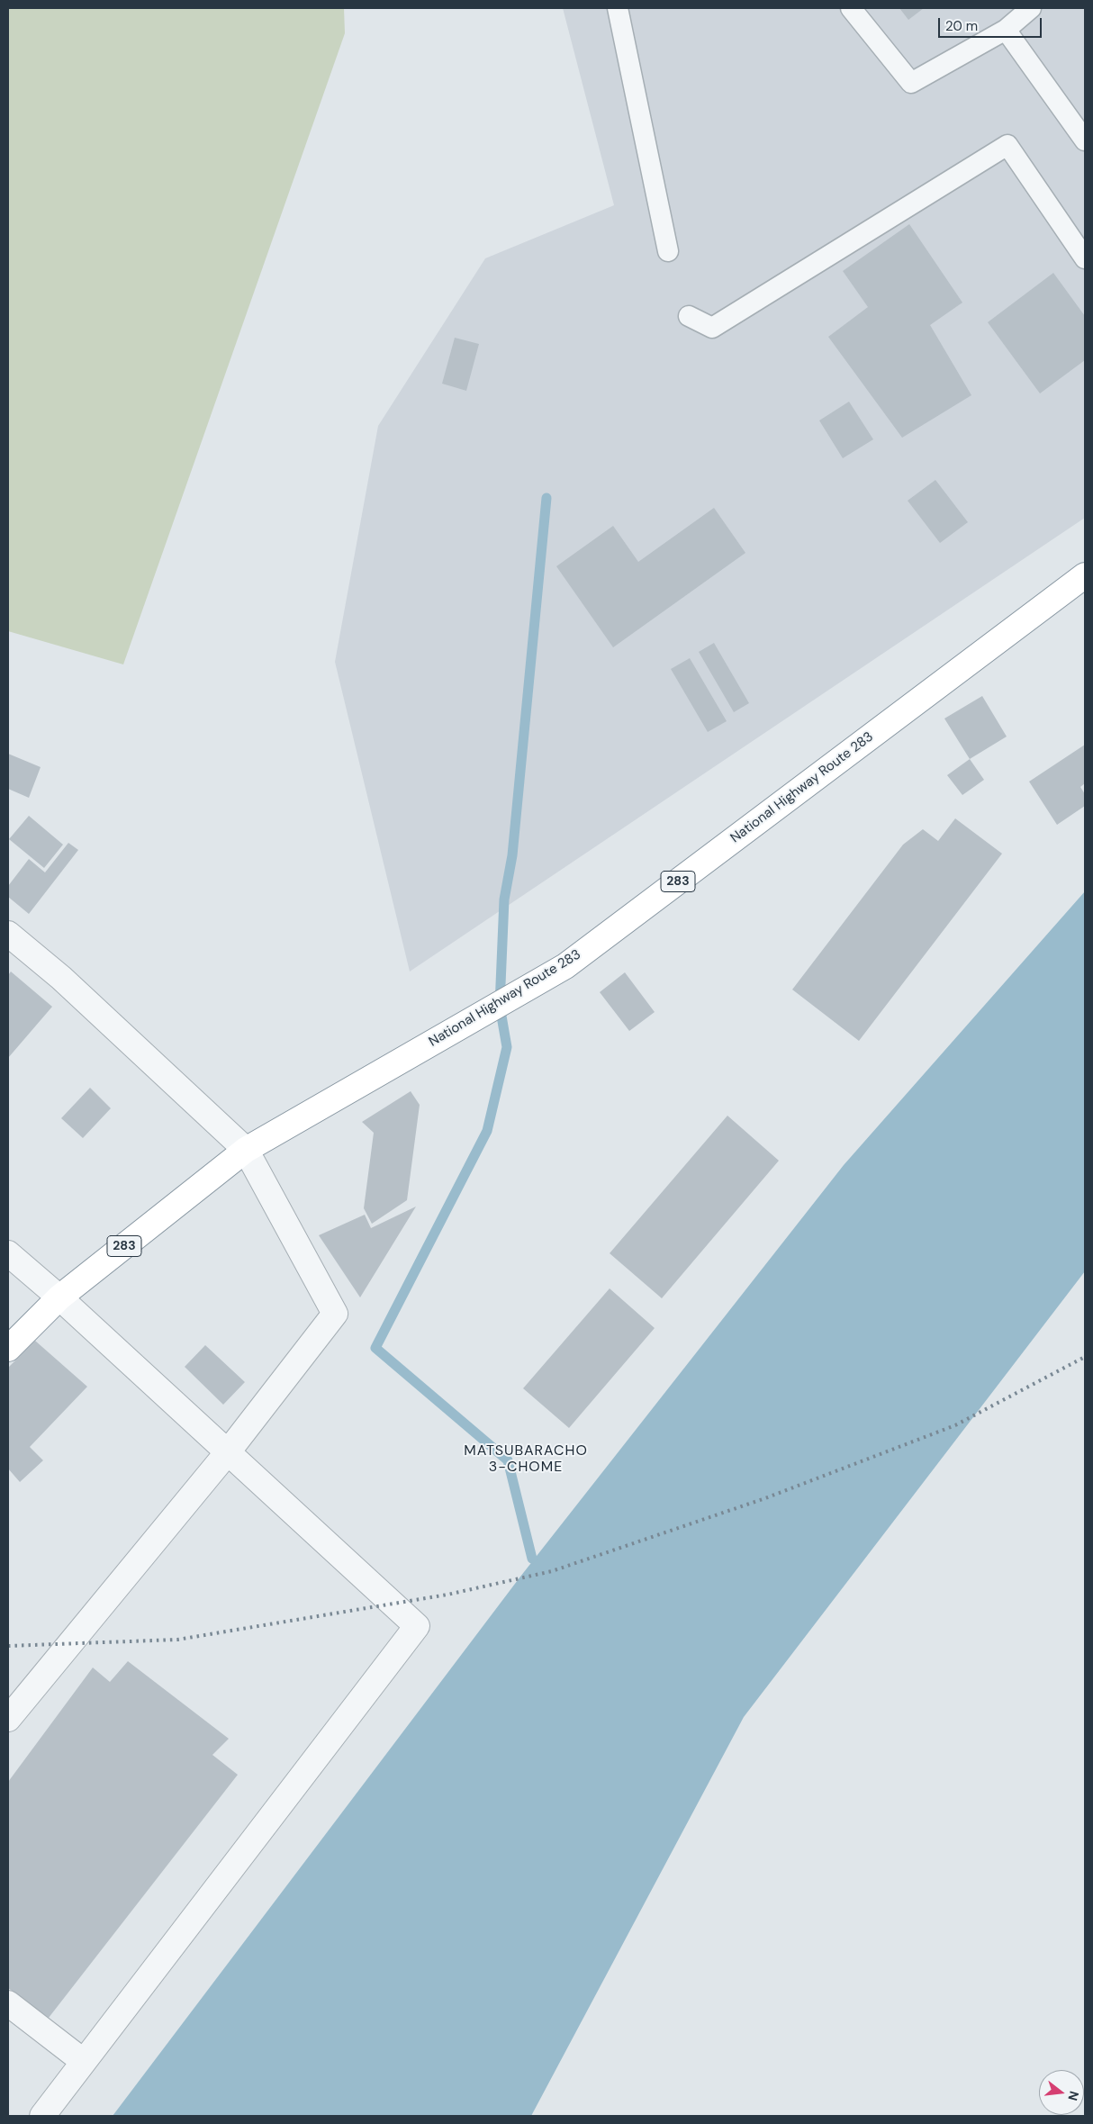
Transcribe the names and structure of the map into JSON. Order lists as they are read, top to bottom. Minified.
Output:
{"streets":{"highway":["National Highway Route 283","283"]},"districts":["MATSUBARACHO 3-CHOME"],"scale_bar":"20 m","north":"right"}
